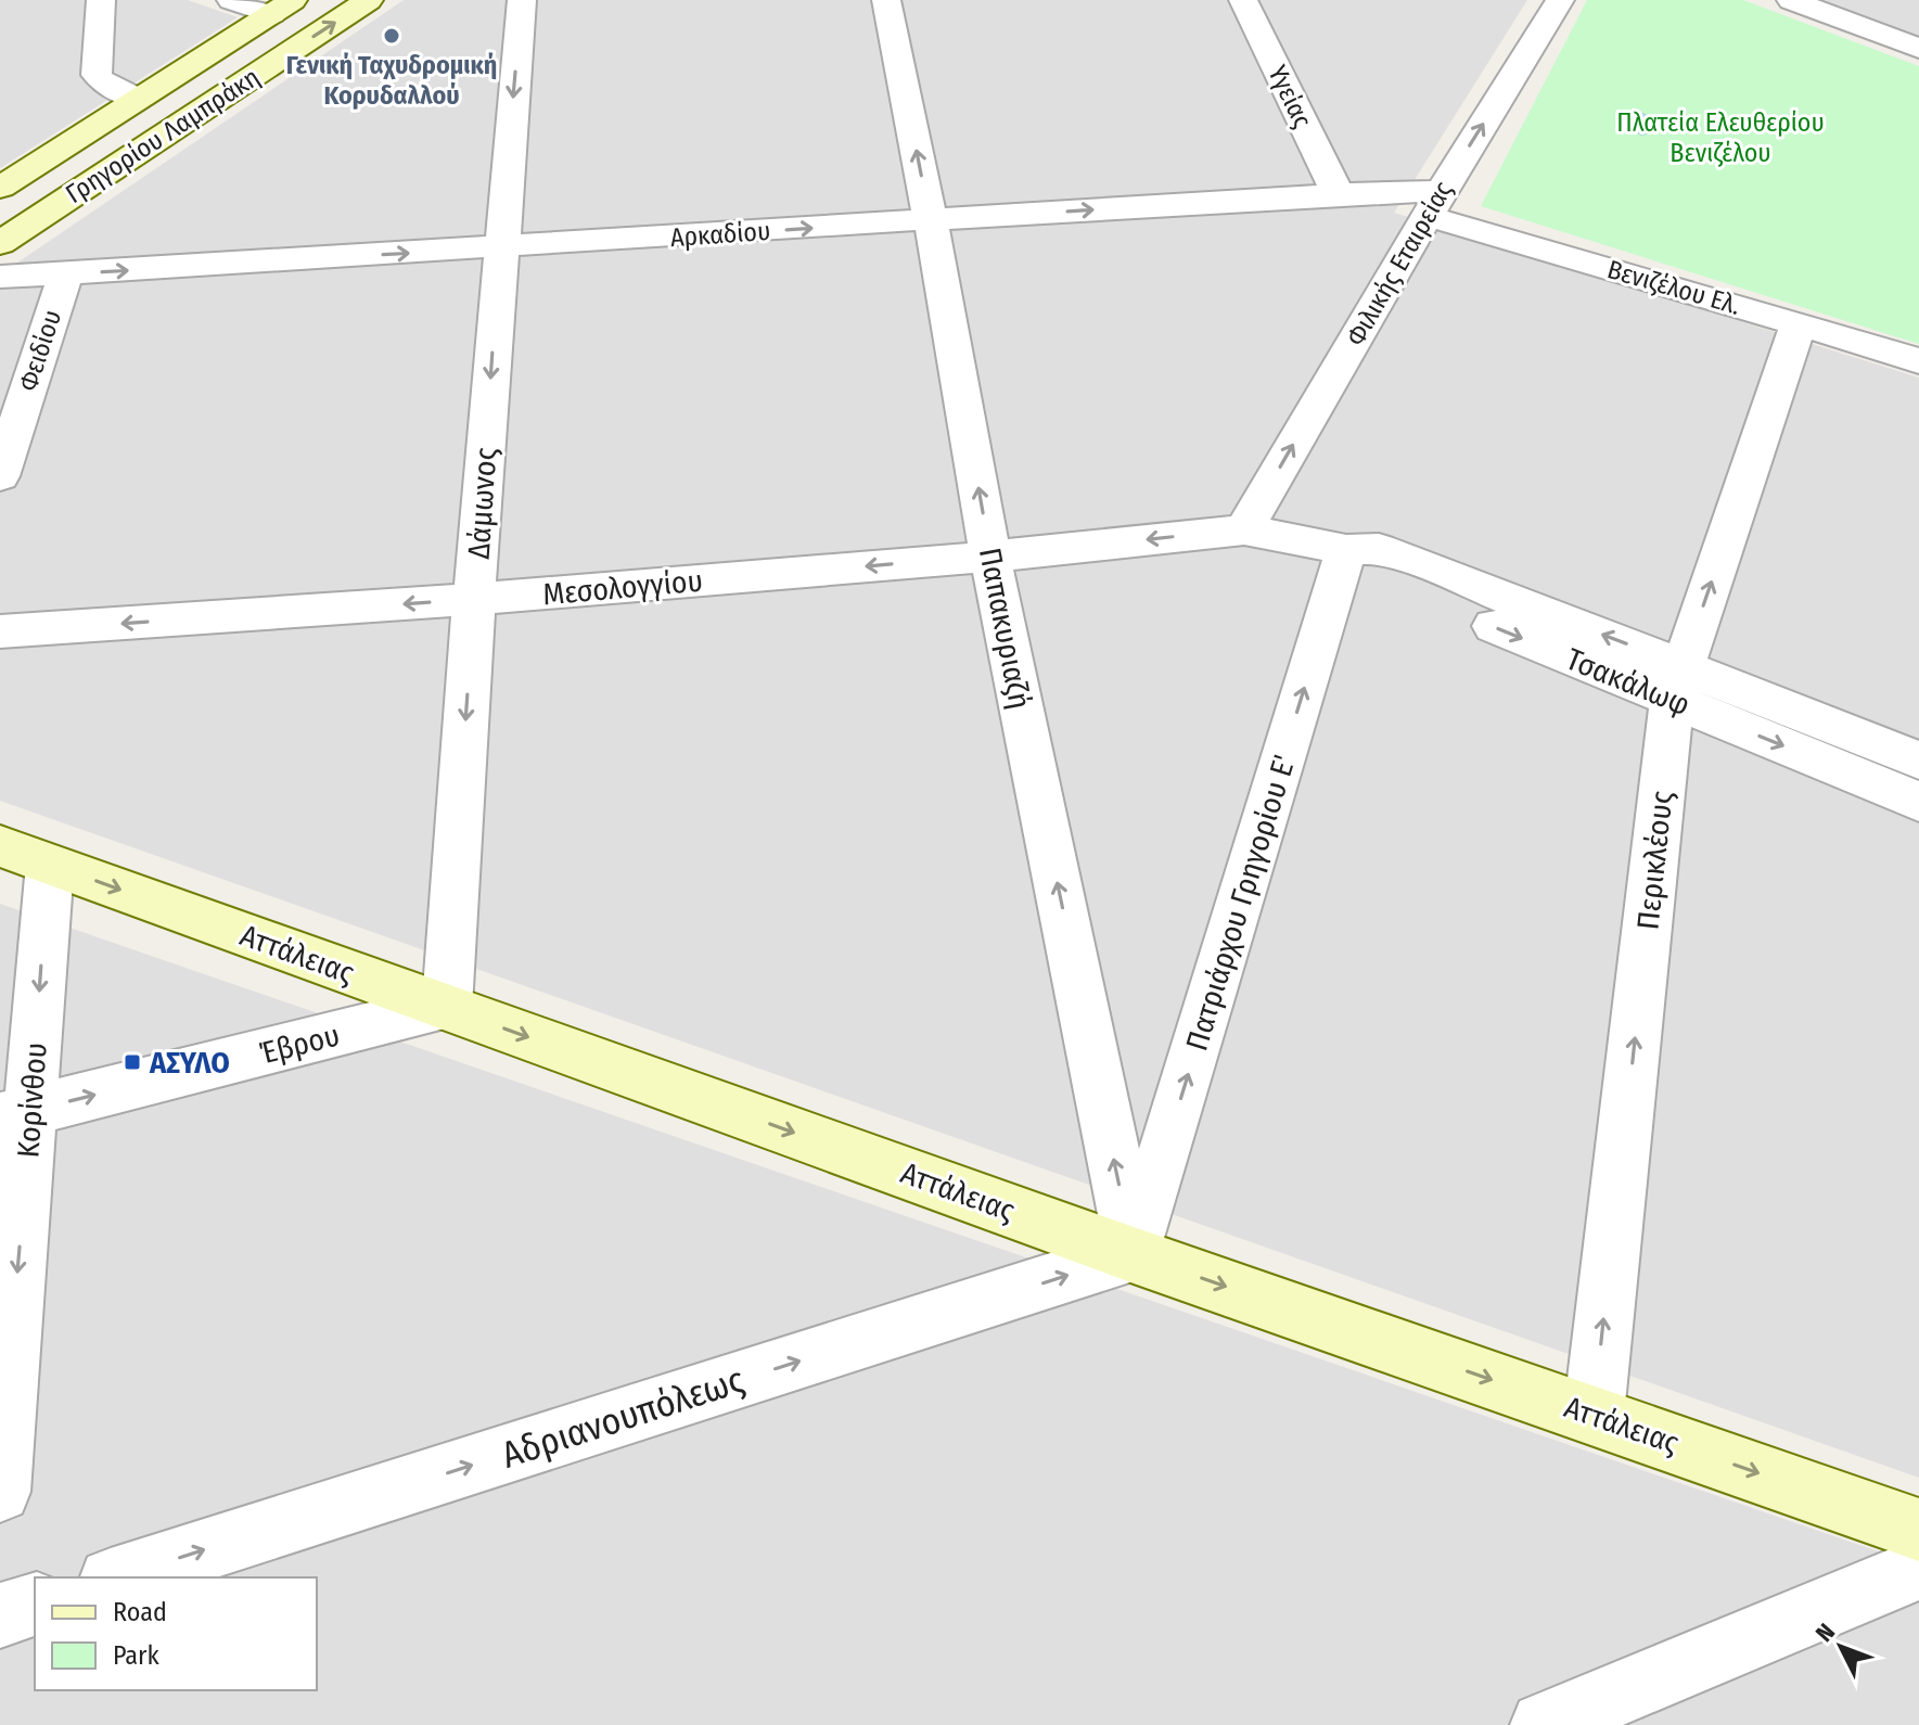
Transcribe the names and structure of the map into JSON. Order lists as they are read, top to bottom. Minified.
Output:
{"streets":{"street":["Υγείας","Γρηγορίου Λαμπράκη","Αρκαδίου","Φιλικής Εταιρείας","Βενιζέλου Ελ.","Φειδίου","Δάμωνος","Μεσολογγίου","Παπακυριαζή","Τσακάλωφ","Περικλέους","Πατριάρχου Γρηγορίου Ε'","Αττάλειας","Έβρου","Κορίνθου","Αδριανουπόλεως"]},"crossings":[["Υγείας","Αρκαδίου"],["Αρκαδίου","Φιλικής Εταιρείας"],["Αρκαδίου","Βενιζέλου Ελ."],["Αρκαδίου","Φειδίου"],["Αρκαδίου","Δάμωνος"],["Αρκαδίου","Παπακυριαζή"],["Φιλικής Εταιρείας","Βενιζέλου Ελ."],["Φιλικής Εταιρείας","Μεσολογγίου"],["Φιλικής Εταιρείας","Τσακάλωφ"],["Βενιζέλου Ελ.","Περικλέους"],["Δάμωνος","Μεσολογγίου"],["Δάμωνος","Αττάλειας"],["Δάμωνος","Έβρου"],["Μεσολογγίου","Παπακυριαζή"],["Μεσολογγίου","Τσακάλωφ"],["Παπακυριαζή","Πατριάρχου Γρηγορίου Ε'"],["Παπακυριαζή","Αττάλειας"],["Παπακυριαζή","Αδριανουπόλεως"],["Τσακάλωφ","Περικλέους"],["Τσακάλωφ","Πατριάρχου Γρηγορίου Ε'"],["Περικλέους","Αττάλειας"],["Πατριάρχου Γρηγορίου Ε'","Αττάλειας"],["Πατριάρχου Γρηγορίου Ε'","Αδριανουπόλεως"],["Αττάλειας","Έβρου"],["Αττάλειας","Κορίνθου"],["Αττάλειας","Αδριανουπόλεως"],["Έβρου","Κορίνθου"]],"one_way":["Αρκαδίου","Φιλικής Εταιρείας","Δάμωνος","Μεσολογγίου","Παπακυριαζή","Περικλέους","Πατριάρχου Γρηγορίου Ε'","Αττάλειας","Έβρου","Κορίνθου","Αδριανουπόλεως"],"parks":["Πλατεία Ελευθερίου Βενιζέλου"],"places":{"other":["Γενική Ταχυδρομική Κορυδαλλού"],"transit":["ΑΣΥΛΟ"]},"legend":["Road","Park"],"north":"top left"}
